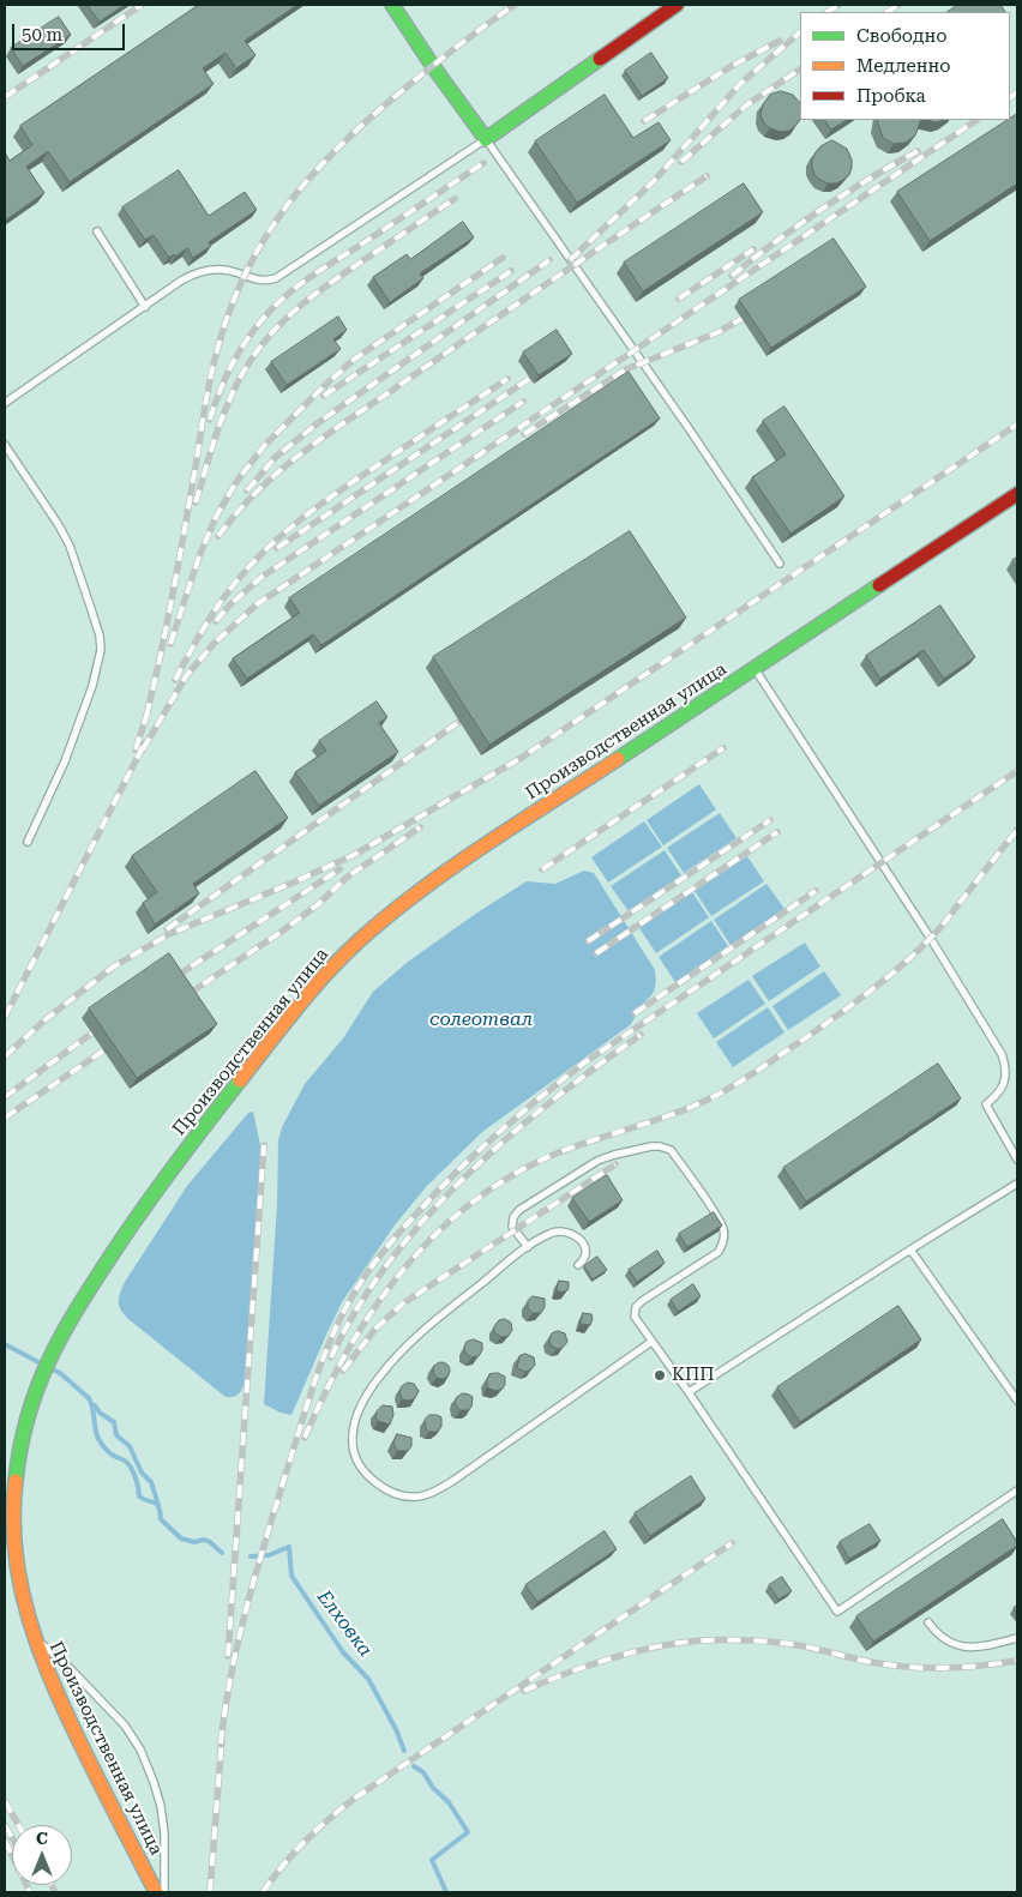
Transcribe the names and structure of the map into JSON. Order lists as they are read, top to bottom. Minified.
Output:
{"streets":{"main road":["Производственная улица"]},"water":["солеотвал","Елховка"],"places":["КПП"],"legend":["Свободно","Медленно","Пробка"],"scale_bar":"50 m","north":"top"}
